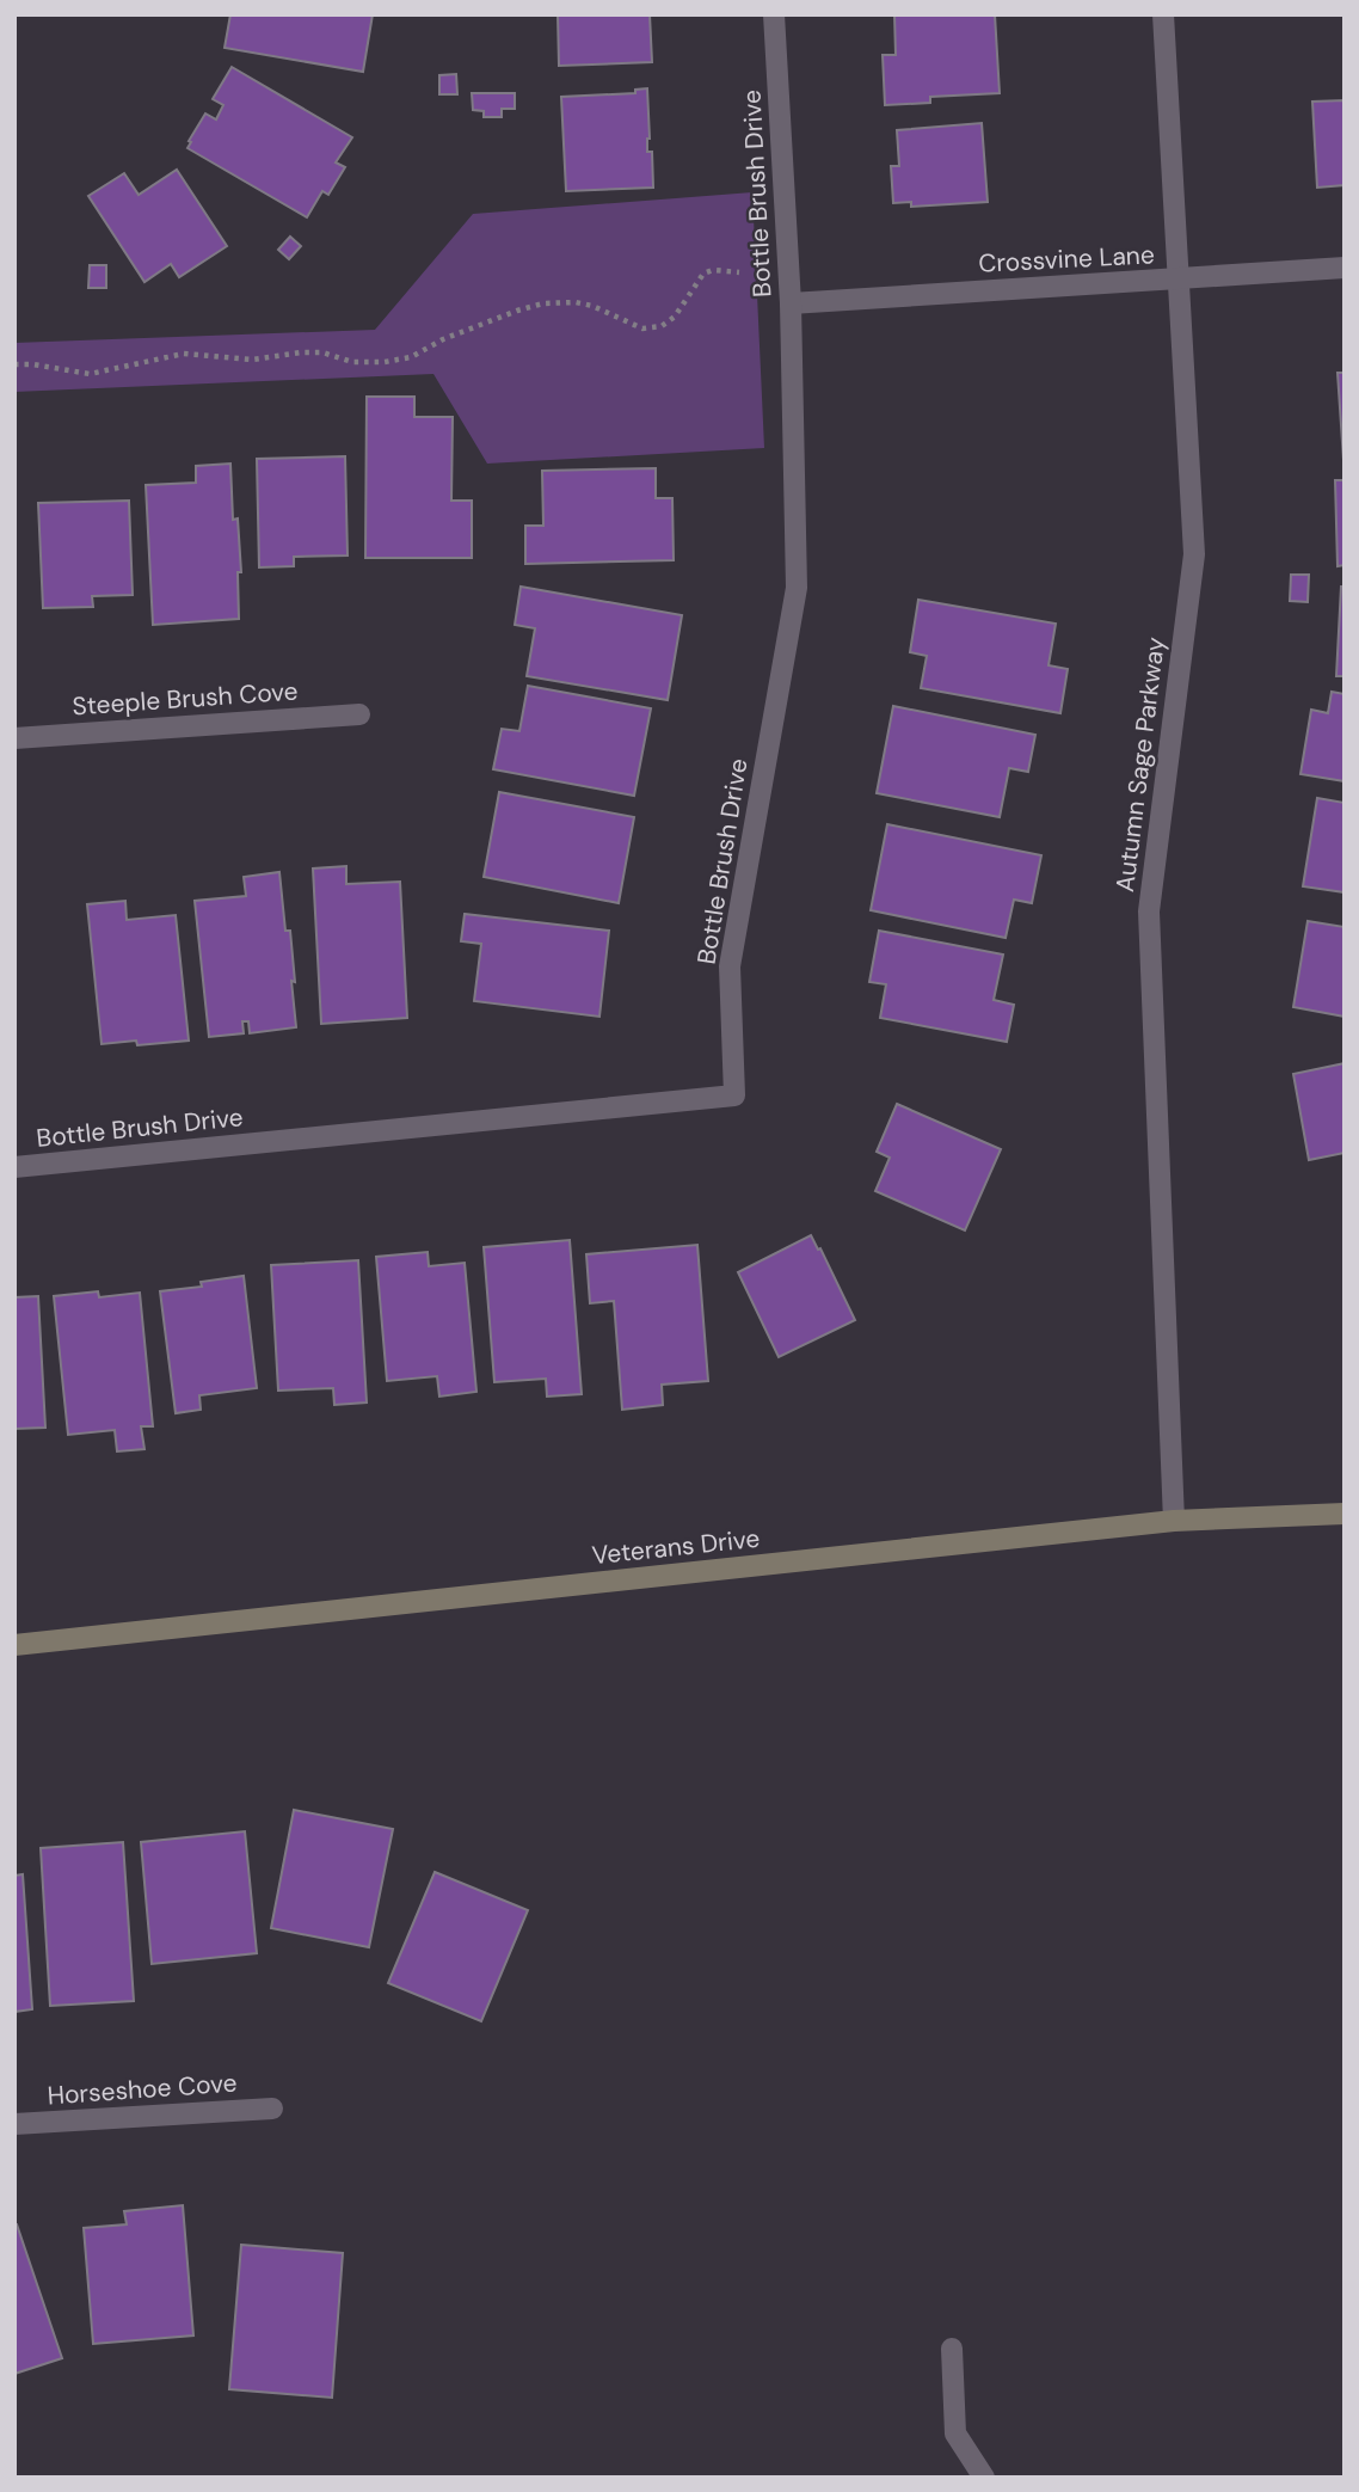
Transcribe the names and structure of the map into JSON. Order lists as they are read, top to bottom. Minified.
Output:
{"streets":{"main road":["Veterans Drive"],"street":["Bottle Brush Drive","Crossvine Lane","Steeple Brush Cove","Autumn Sage Parkway","Horseshoe Cove"]},"crossings":[["Bottle Brush Drive","Crossvine Lane"],["Crossvine Lane","Autumn Sage Parkway"],["Autumn Sage Parkway","Veterans Drive"]]}
